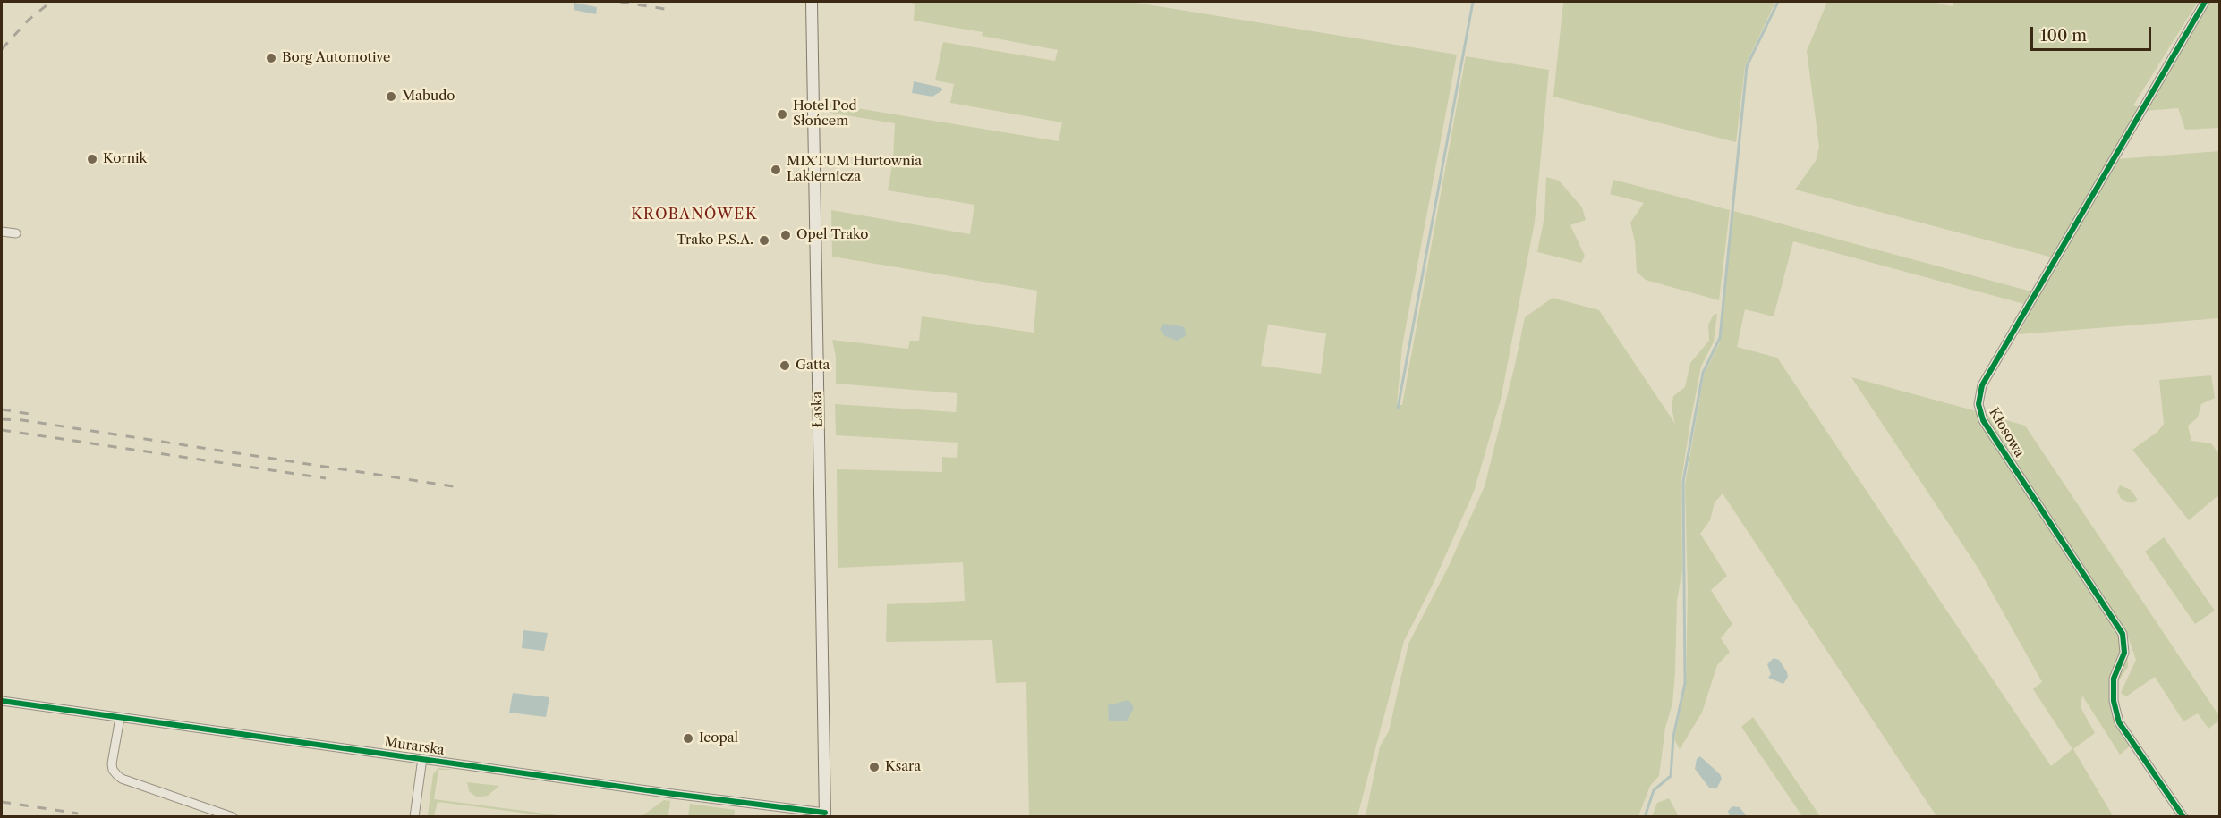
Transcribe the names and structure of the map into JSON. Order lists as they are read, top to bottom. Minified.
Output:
{"streets":{"main road":["Łaska"],"street":["Kłosowa","Murarska"]},"crossings":[["Łaska","Murarska"]],"districts":["KROBANÓWEK"],"places":["Borg Automotive","Mabudo","Hotel Pod Słońcem","Kornik","MIXTUM Hurtownia Lakiernicza","Opel Trako","Trako P.S.A.","Gatta","Icopal","Ksara"],"scale_bar":"100 m"}
